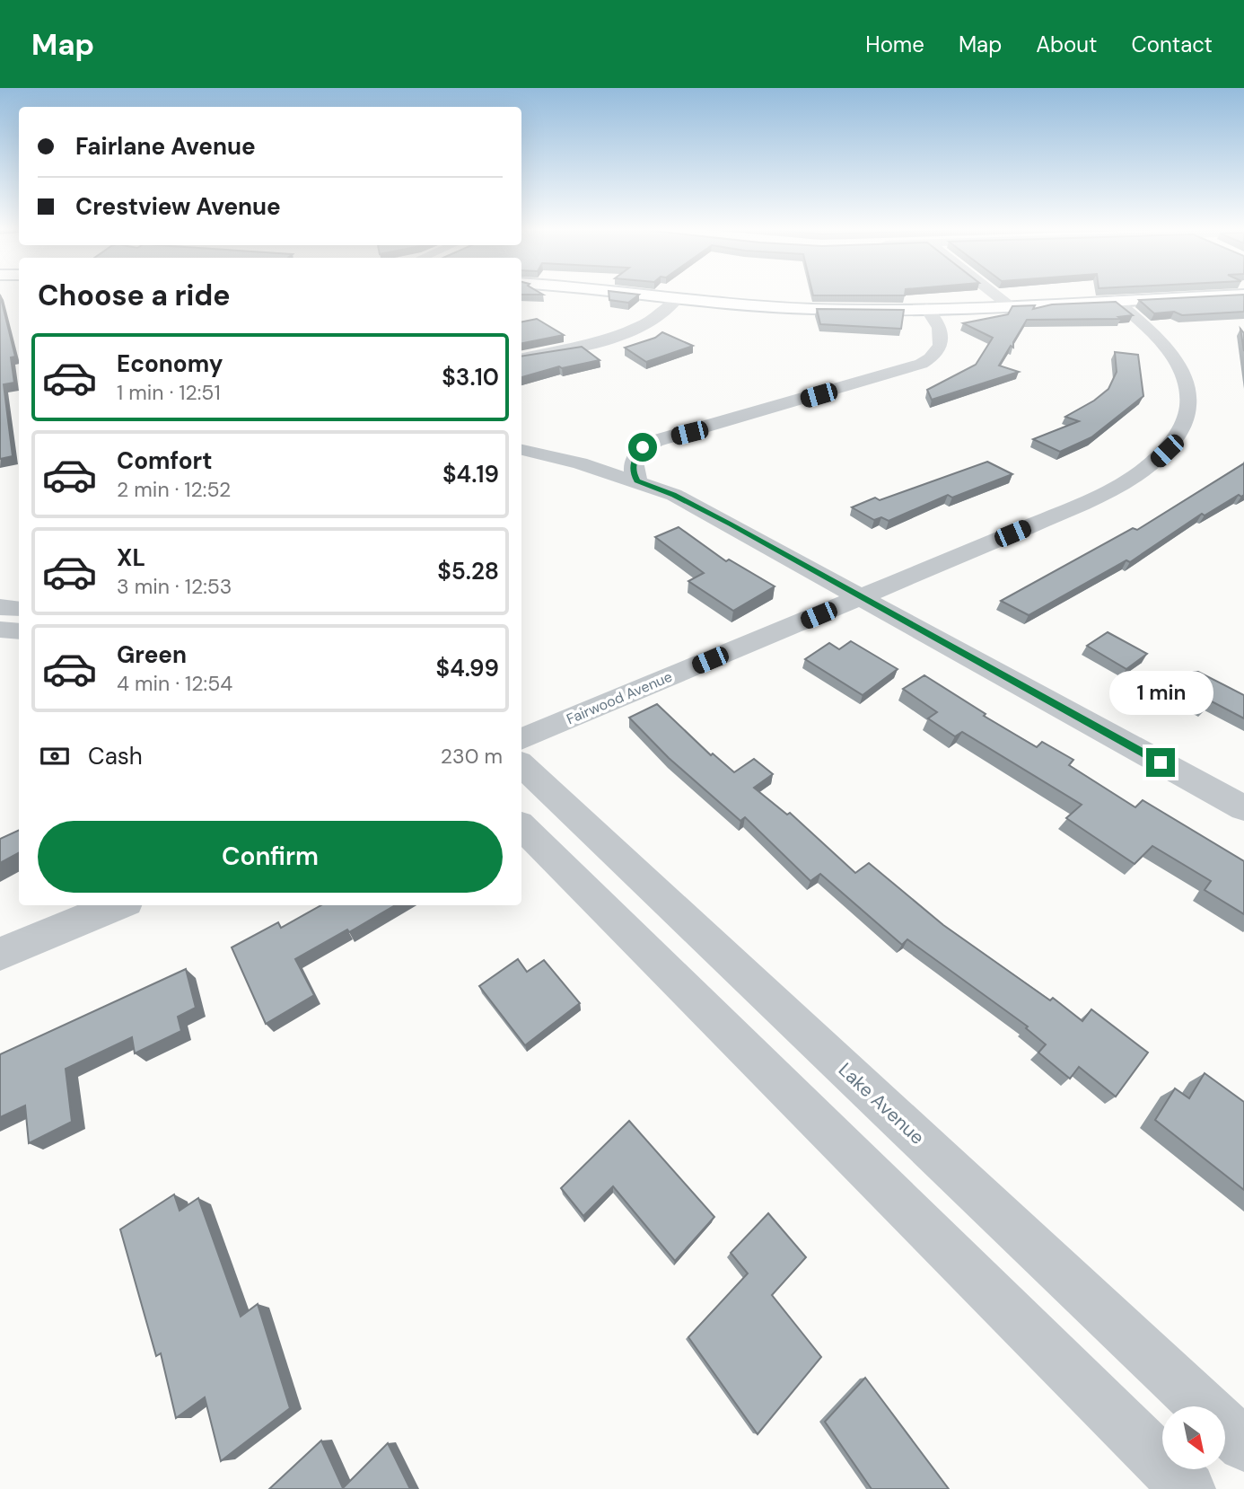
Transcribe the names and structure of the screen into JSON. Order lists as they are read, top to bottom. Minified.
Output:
{"streets":{"street":["Fairwood Avenue","Lake Avenue"]},"north":"bottom right","page":{"header":"Map","nav":["Home","Map","About","Contact"],"banner":["Fairlane Avenue","Crestview Avenue"],"heading":"Choose a ride","list":[{"name":"Economy","note":"1 min · 12:51","value":"$3.10"},{"name":"Comfort","note":"2 min · 12:52","value":"$4.19"},{"name":"XL","note":"3 min · 12:53","value":"$5.28"},{"name":"Green","note":"4 min · 12:54","value":"$4.99"}],"bubble":"1 min","pay":["Cash","230 m"],"buttons":"Confirm"}}
